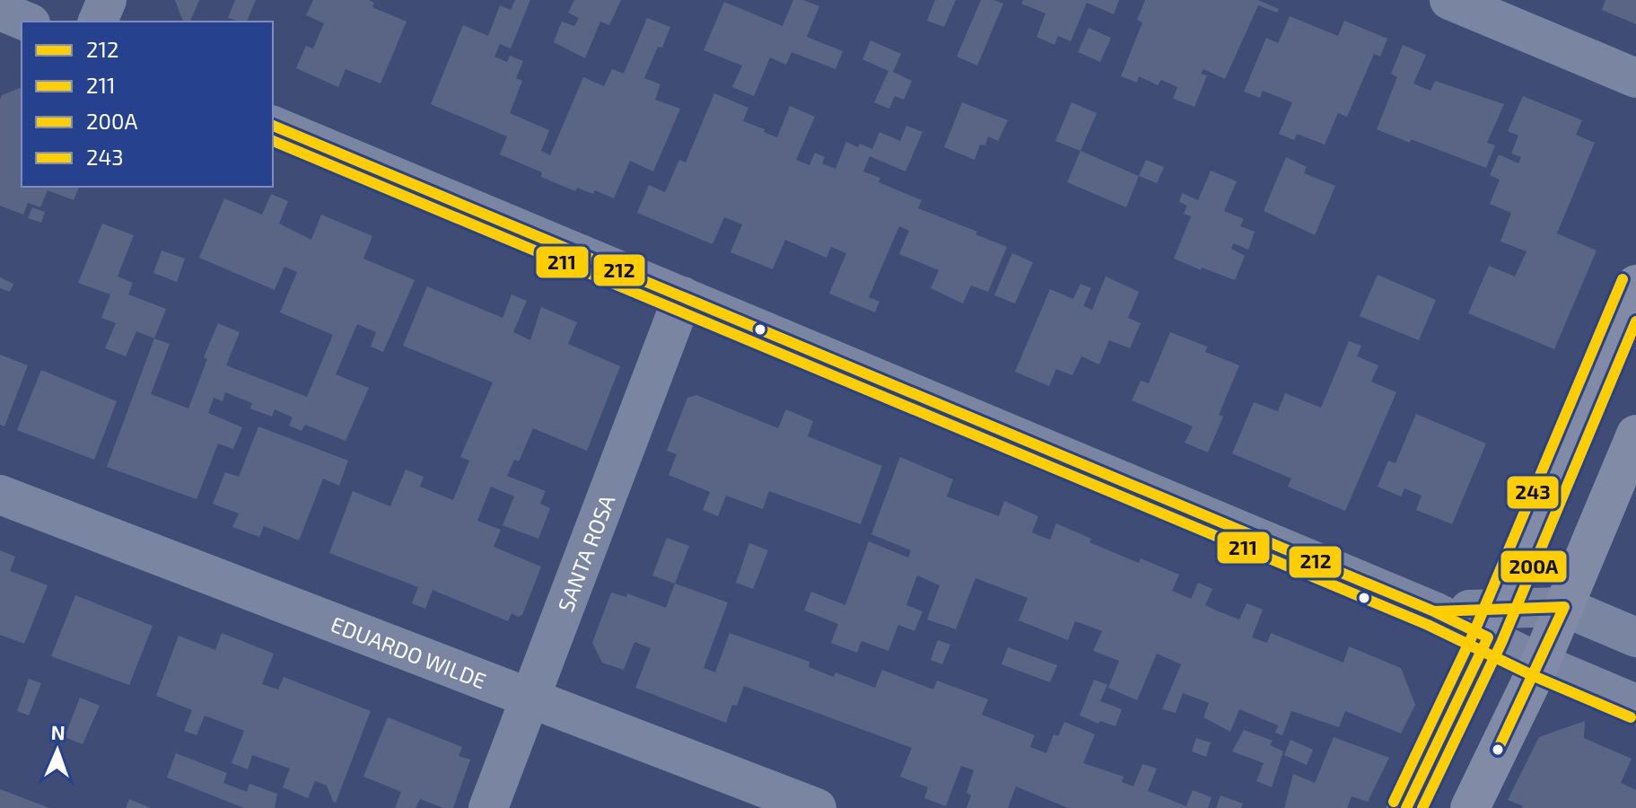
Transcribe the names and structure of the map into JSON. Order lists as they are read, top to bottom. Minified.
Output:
{"streets":{"street":["SANTA ROSA","EDUARDO WILDE"]},"crossings":[["SANTA ROSA","EDUARDO WILDE"]],"lines":["transit line 212","transit line 211","transit line 243","transit line 200A"],"legend":["212","211","200A","243"],"north":"top"}
